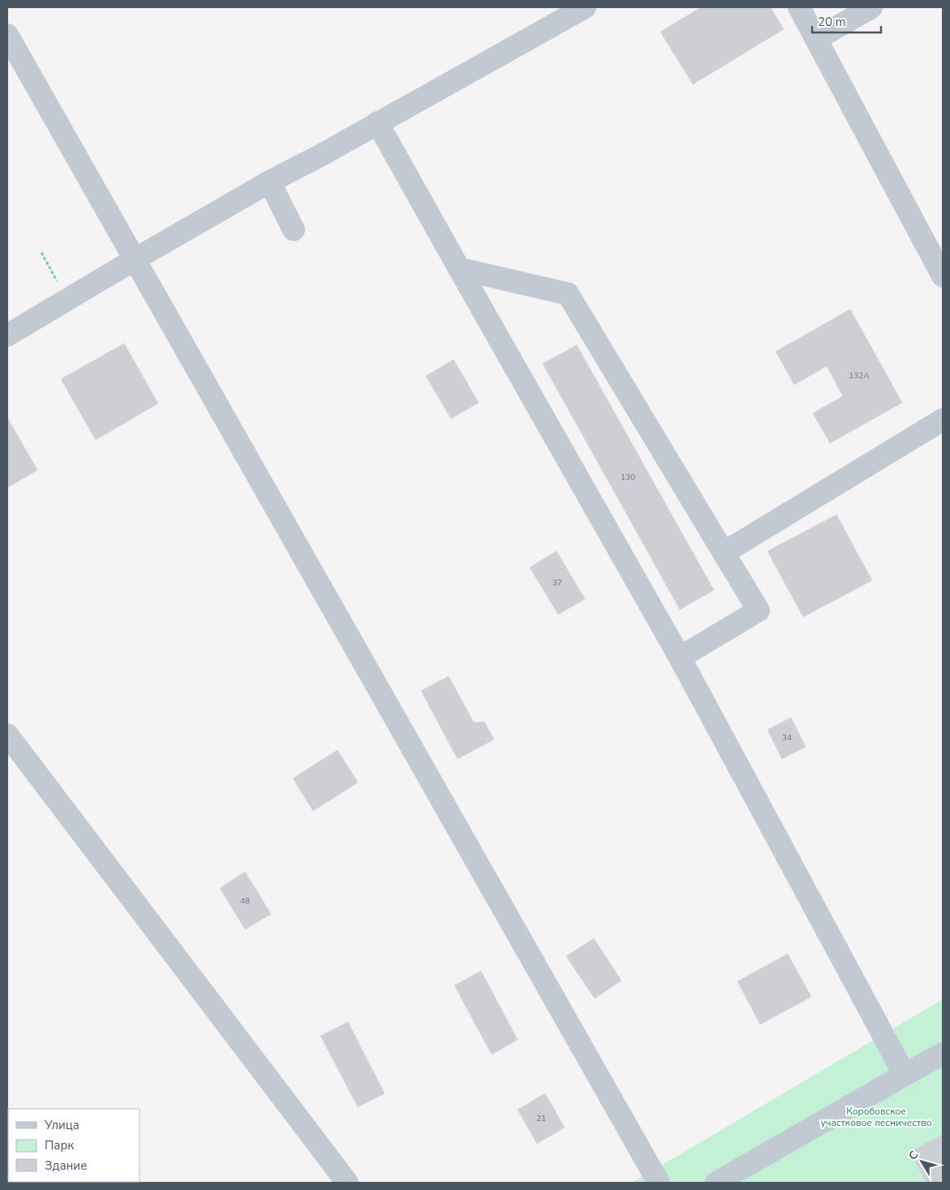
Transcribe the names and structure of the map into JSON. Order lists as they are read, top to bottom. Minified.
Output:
{"parks":["Коробовское участковое лесничество"],"house_numbers":["132А","130","37","34","48","21"],"legend":["Улица","Парк","Здание"],"scale_bar":"20 m","north":"top left"}
